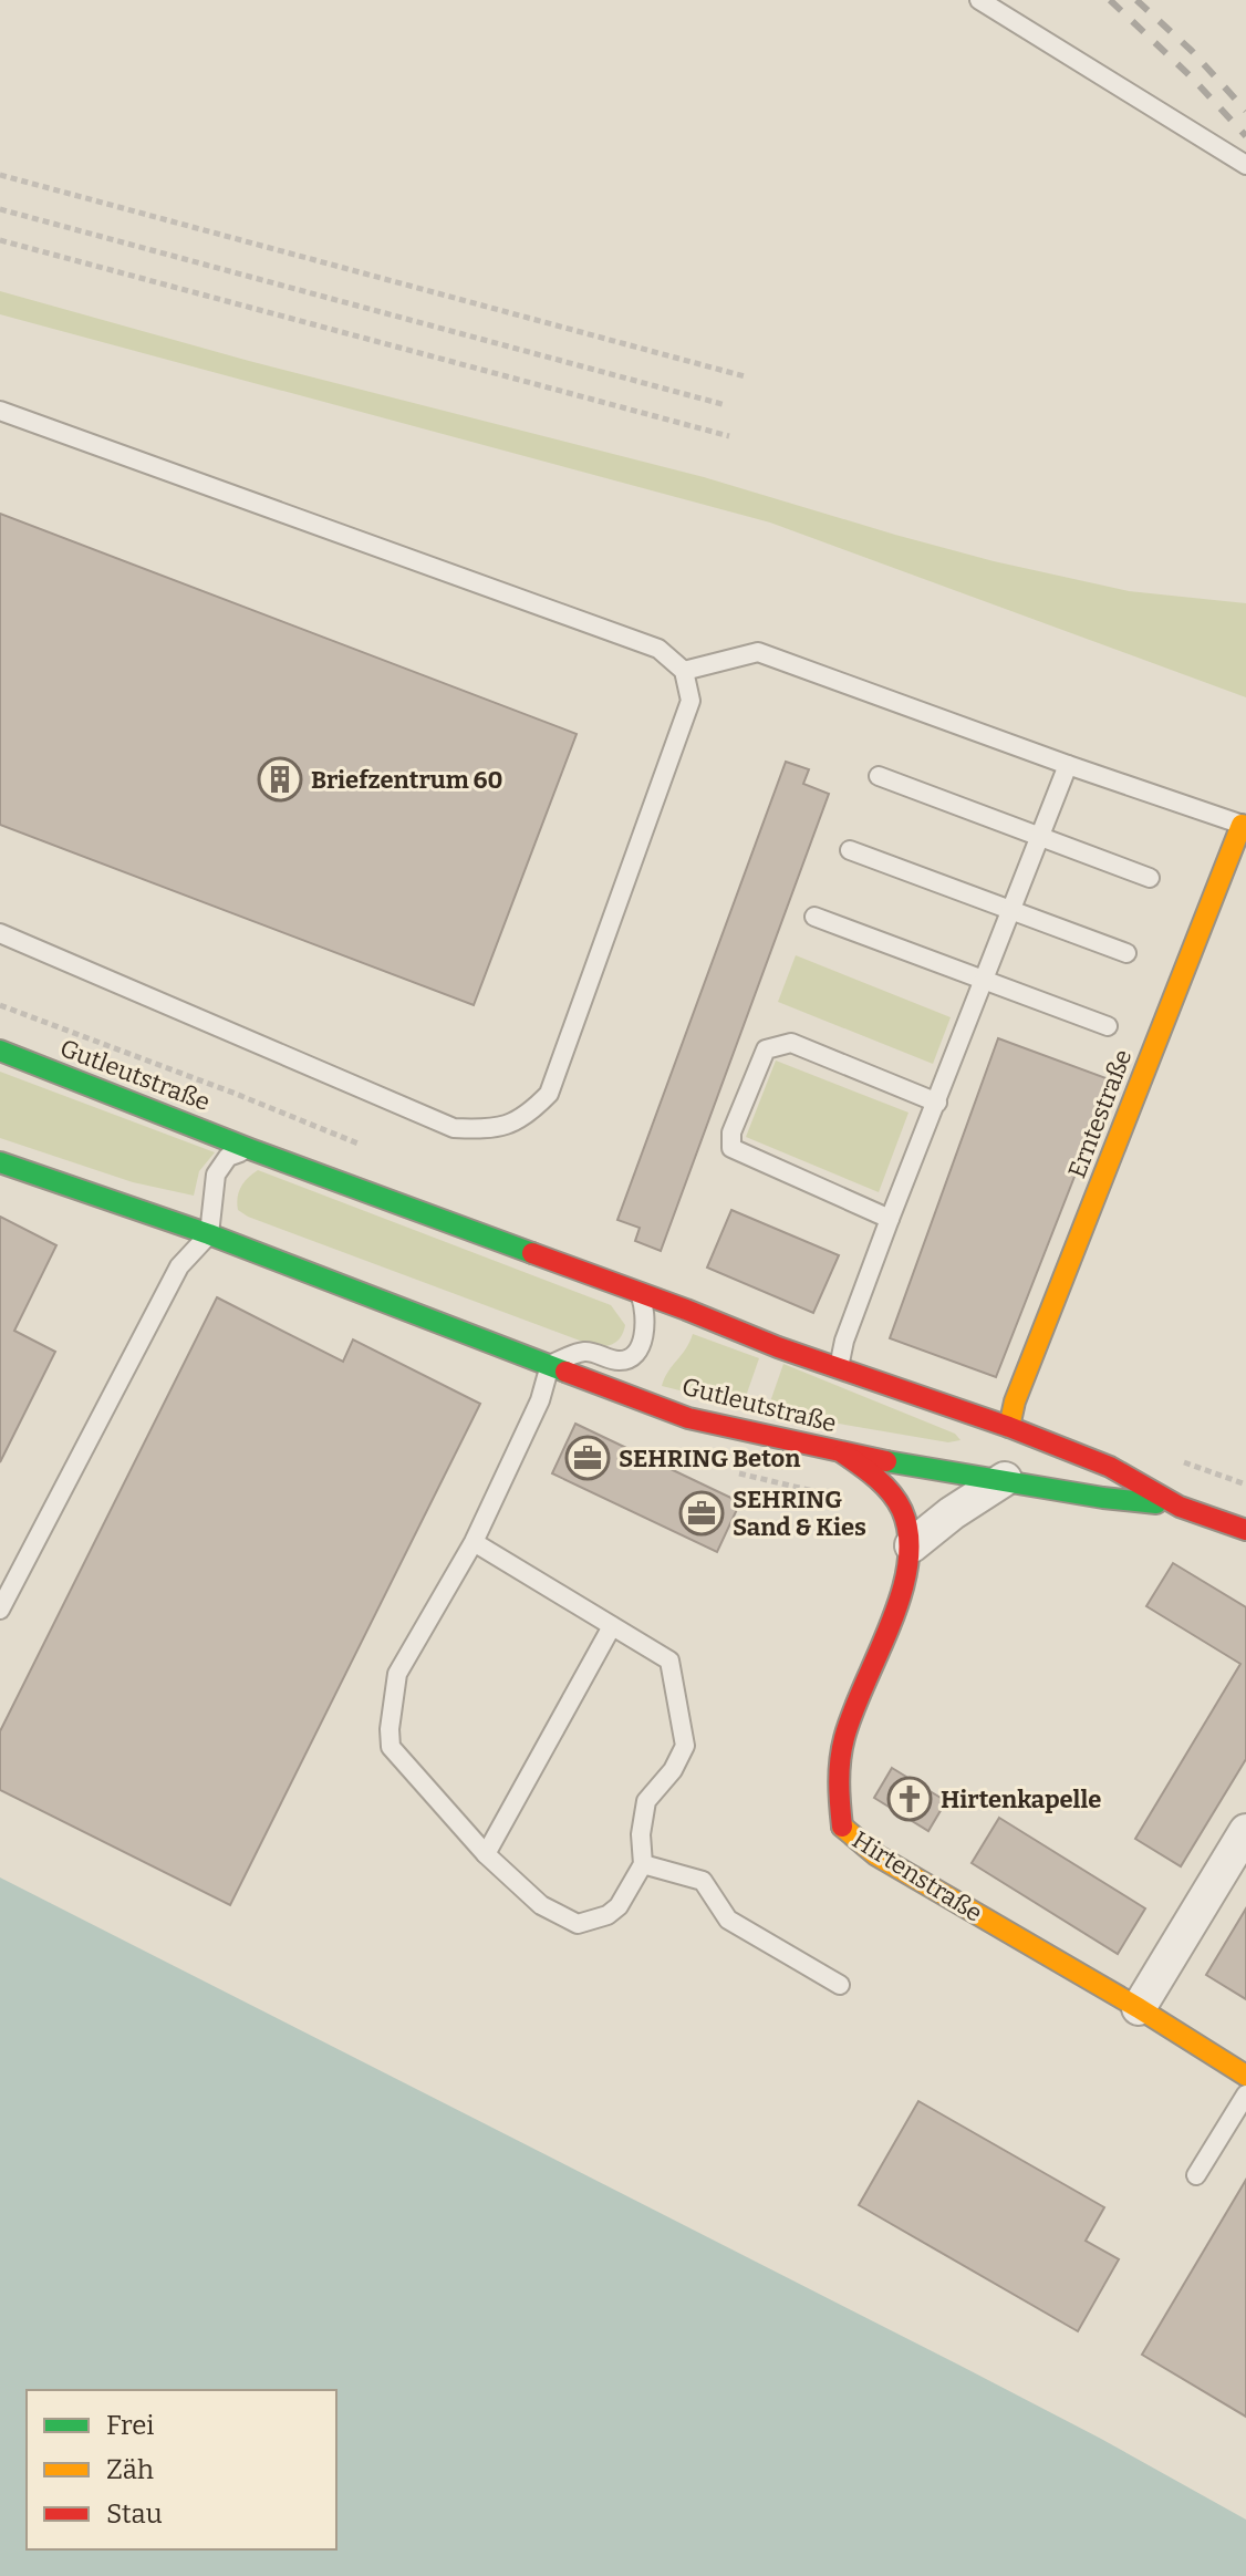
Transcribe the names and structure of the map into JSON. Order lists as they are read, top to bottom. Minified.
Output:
{"streets":{"main road":["Gutleutstraße","Erntestraße","Hirtenstraße"]},"crossings":[["Gutleutstraße","Erntestraße"]],"places":{"building":["Briefzentrum 60"],"office":["SEHRING Beton","SEHRING Sand & Kies"],"church":["Hirtenkapelle"]},"legend":["Frei","Zäh","Stau"]}
